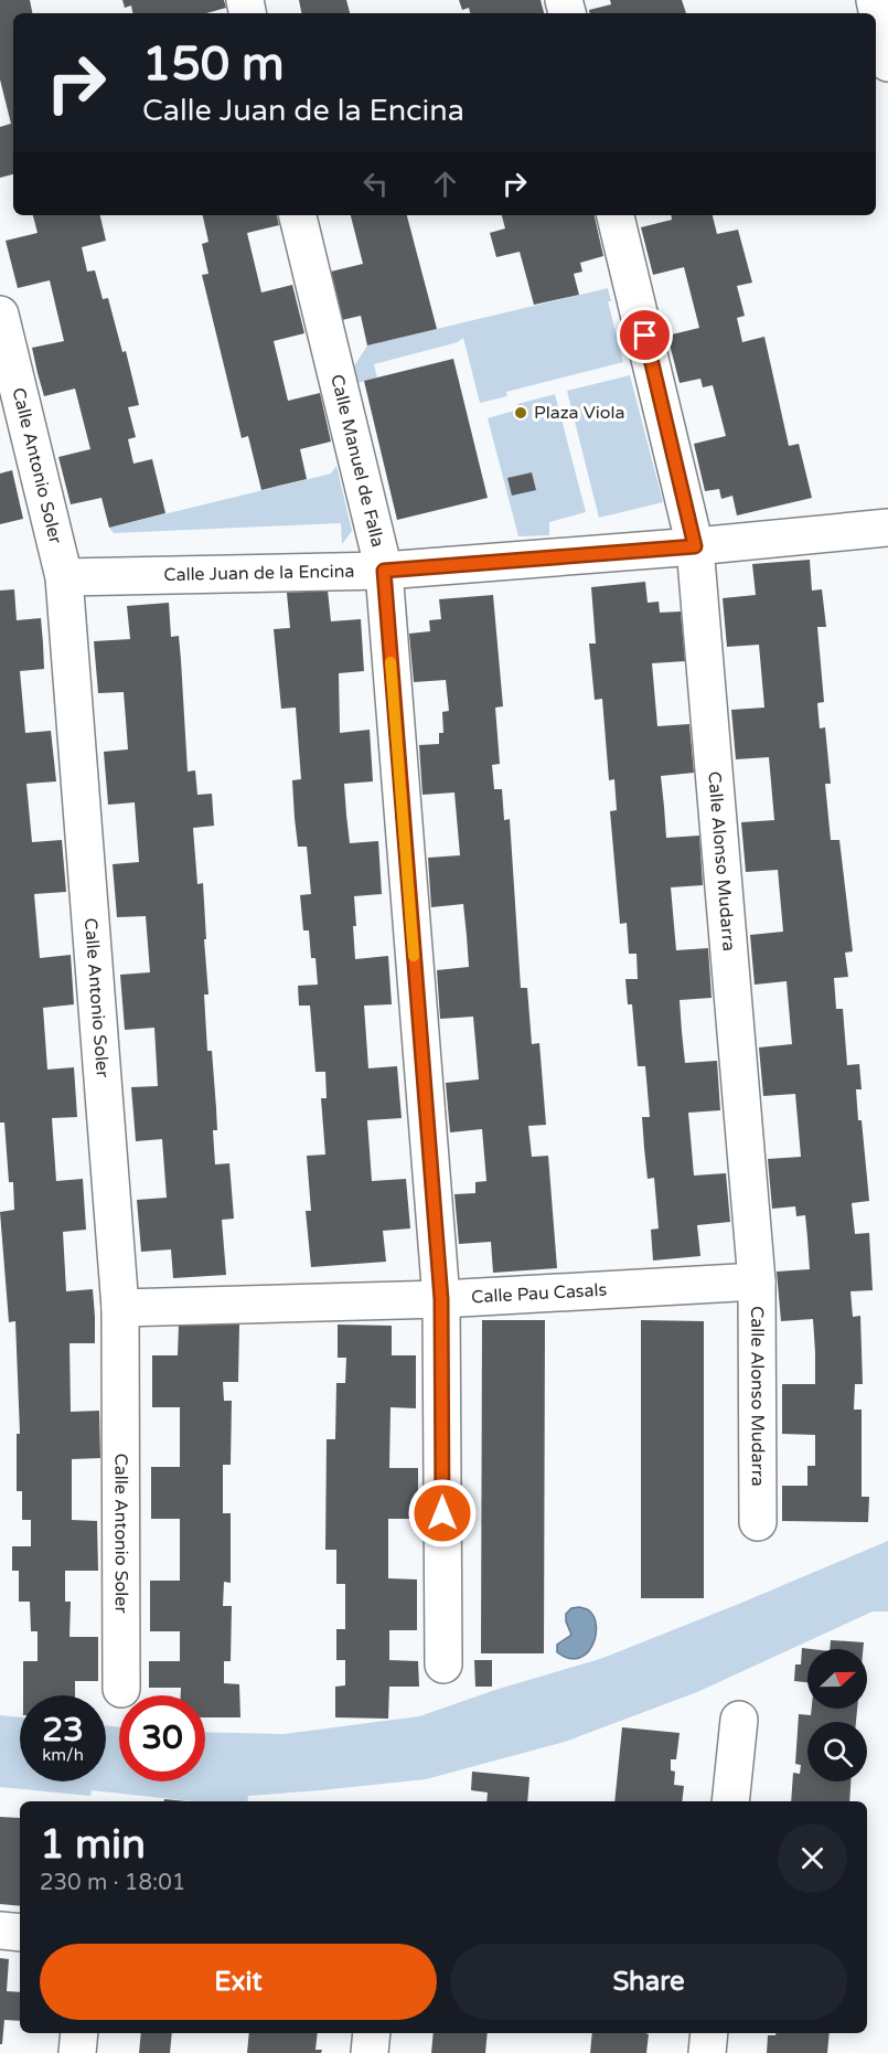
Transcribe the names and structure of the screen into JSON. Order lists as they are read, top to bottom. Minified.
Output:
{"streets":{"street":["Calle Manuel de Falla","Calle Antonio Soler","Calle Juan de la Encina","Calle Alonso Mudarra","Calle Pau Casals"]},"crossings":[["Calle Manuel de Falla","Calle Juan de la Encina"],["Calle Manuel de Falla","Calle Pau Casals"],["Calle Antonio Soler","Calle Juan de la Encina"],["Calle Antonio Soler","Calle Pau Casals"],["Calle Juan de la Encina","Calle Alonso Mudarra"],["Calle Alonso Mudarra","Calle Pau Casals"]],"places":["Plaza Viola"],"north":"right","page":{"turn":["150 m","Calle Juan de la Encina"],"speed":"23 km/h","limit":"30","heading":["1 min","230 m · 18:01"],"buttons":["Exit","Share"]}}
